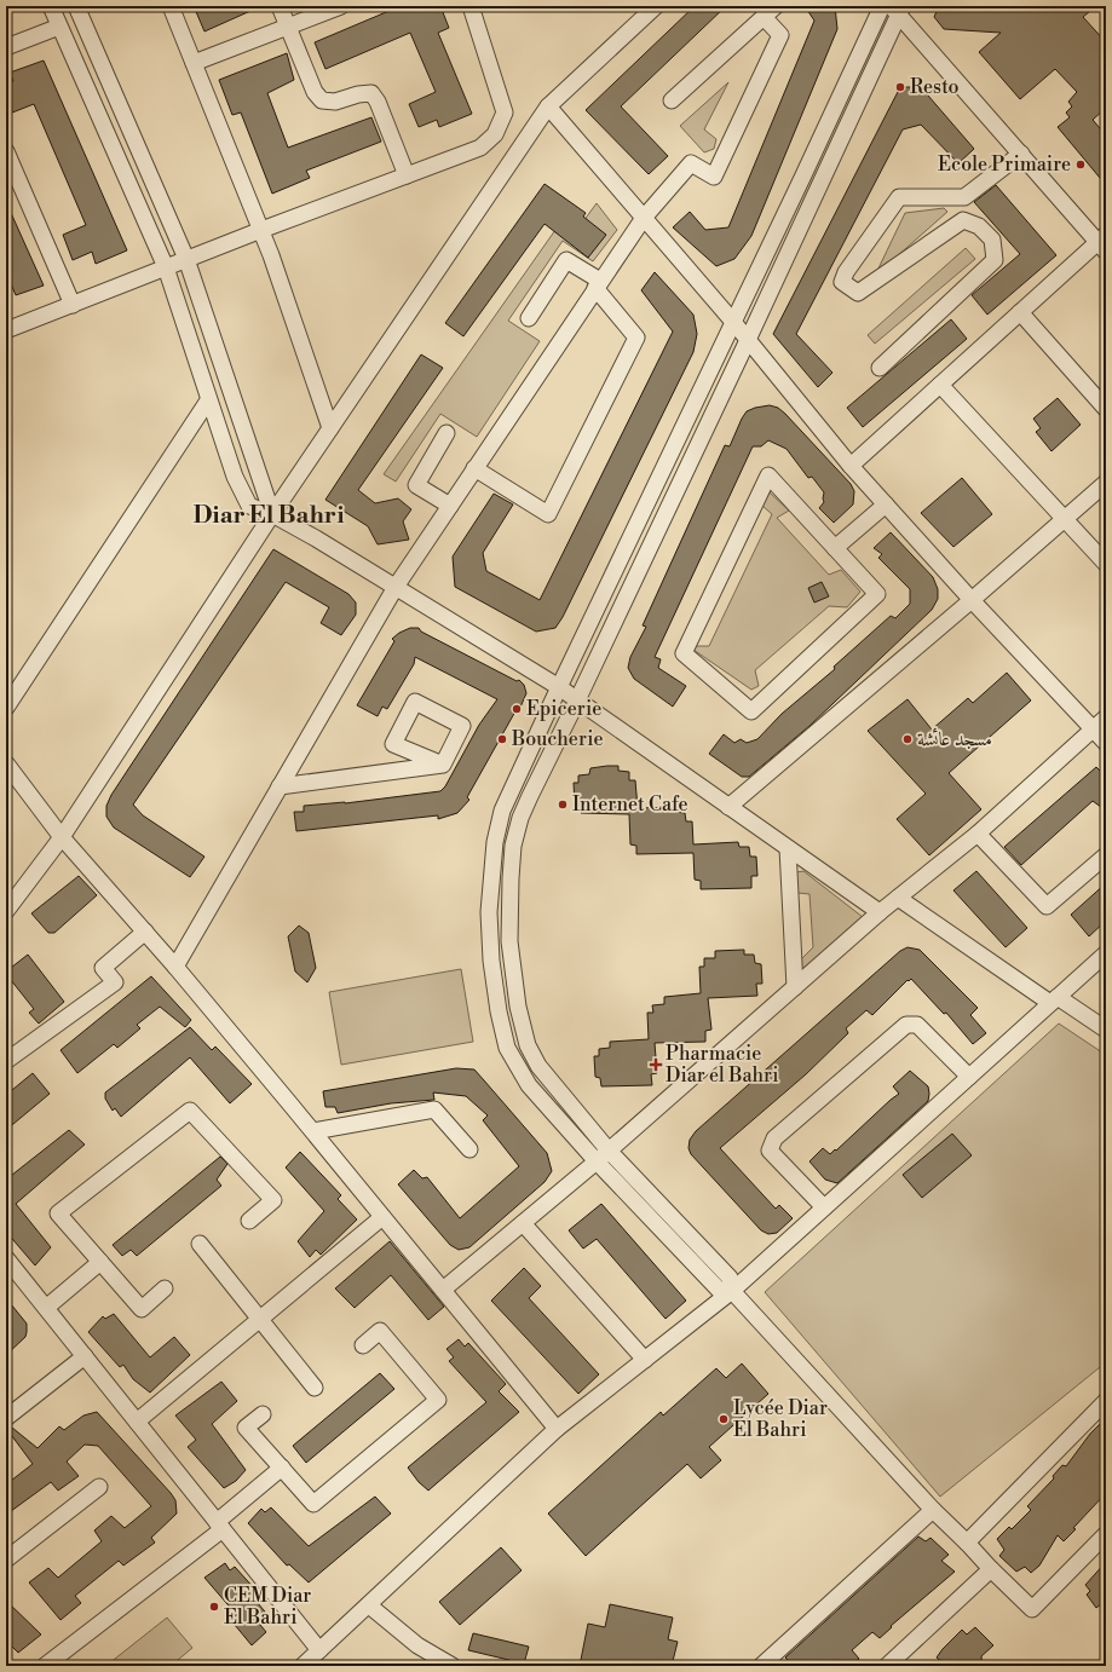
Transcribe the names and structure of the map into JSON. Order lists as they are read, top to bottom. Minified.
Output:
{"districts":["Diar El Bahri"],"places":{"other":["Resto","Ecole Primaire","Epicerie","Boucherie","مسجد عائشة","Internet Cafe","Lycée Diar El Bahri","CEM Diar El Bahri"],"health":["Pharmacie Diar el Bahri"]}}
